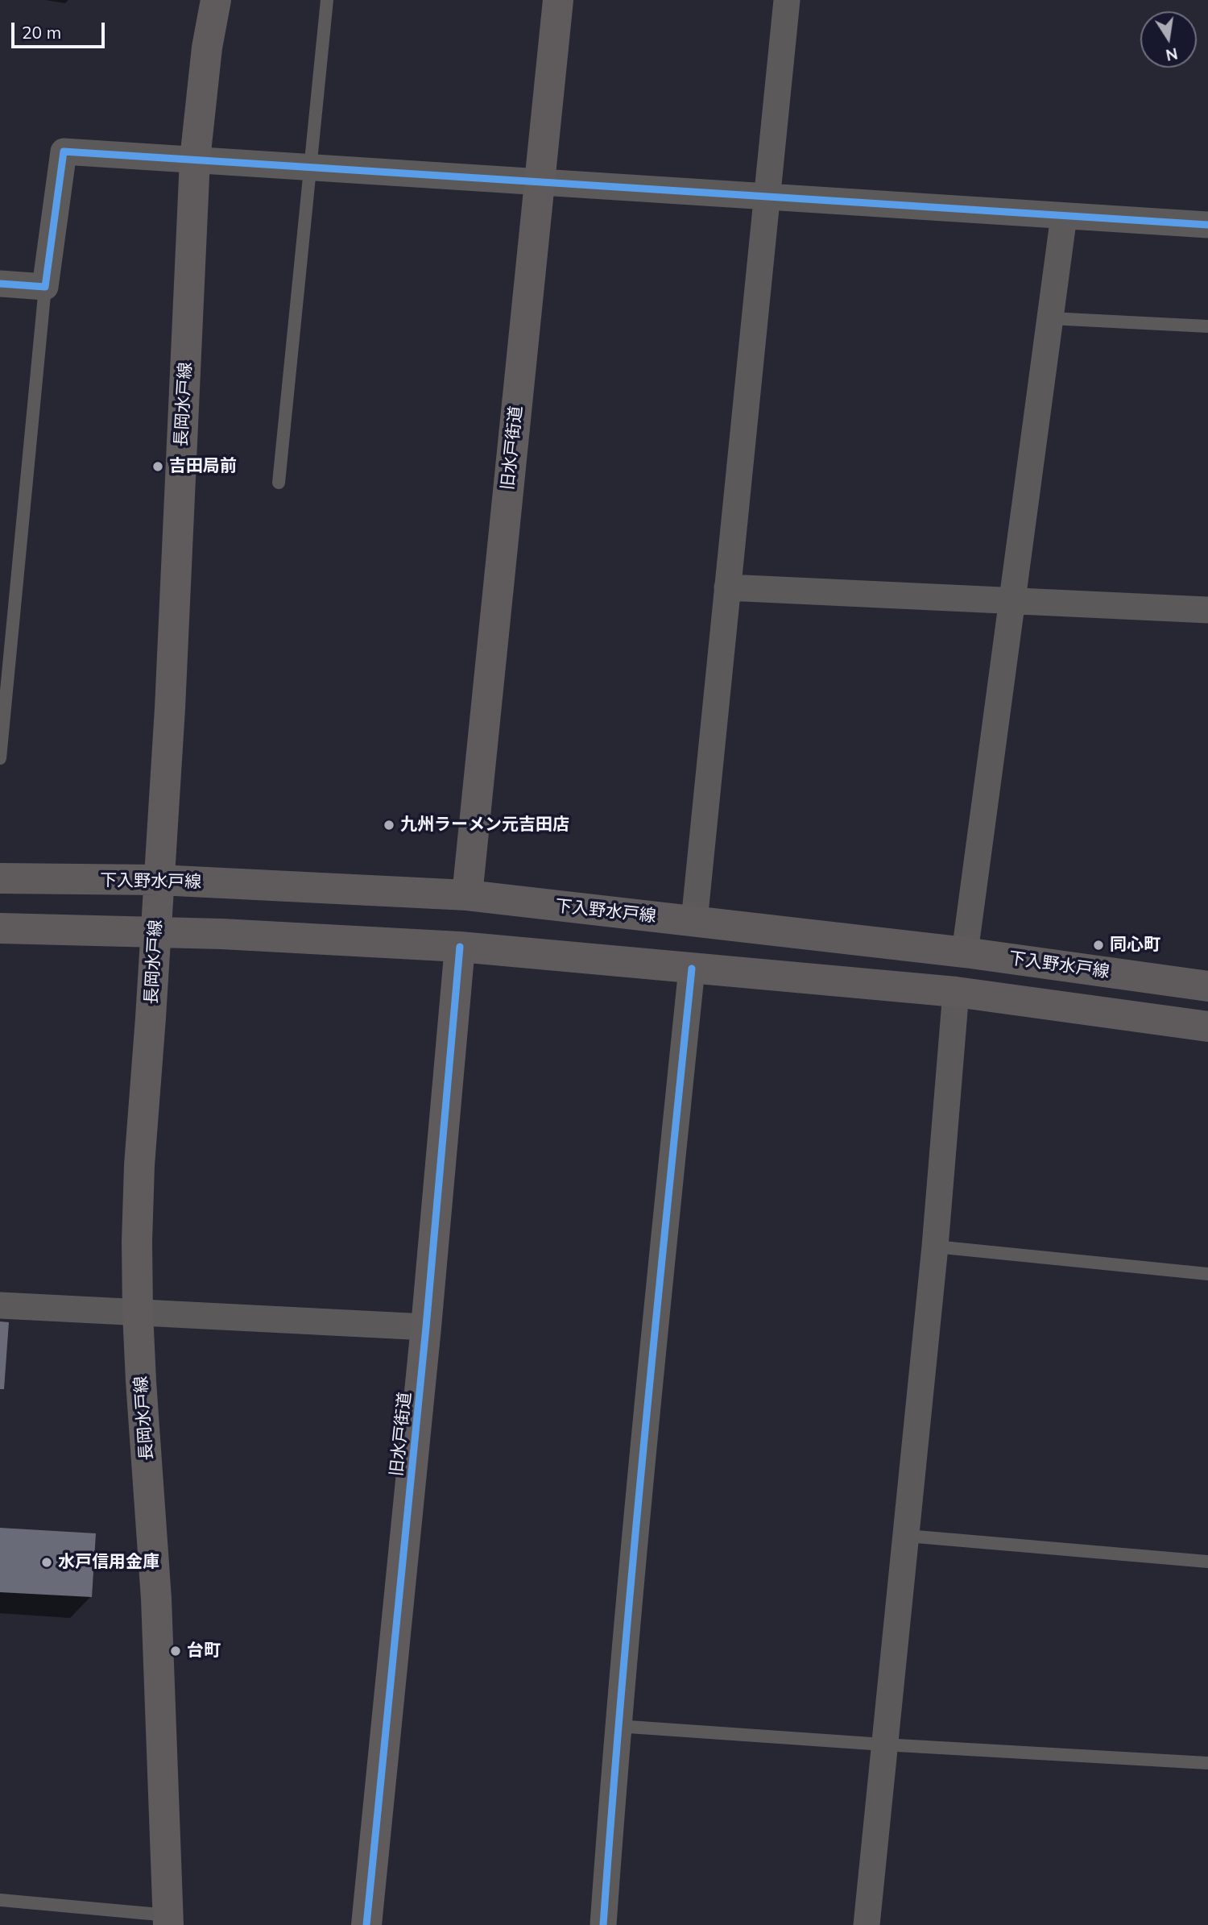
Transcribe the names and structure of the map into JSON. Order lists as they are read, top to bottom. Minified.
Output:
{"streets":{"main road":["長岡水戸線","旧水戸街道","下入野水戸線"]},"crossings":[["長岡水戸線","下入野水戸線"],["旧水戸街道","下入野水戸線"]],"places":["吉田局前","九州ラーメン元吉田店","同心町","水戸信用金庫","台町"],"scale_bar":"20 m","north":"bottom"}
